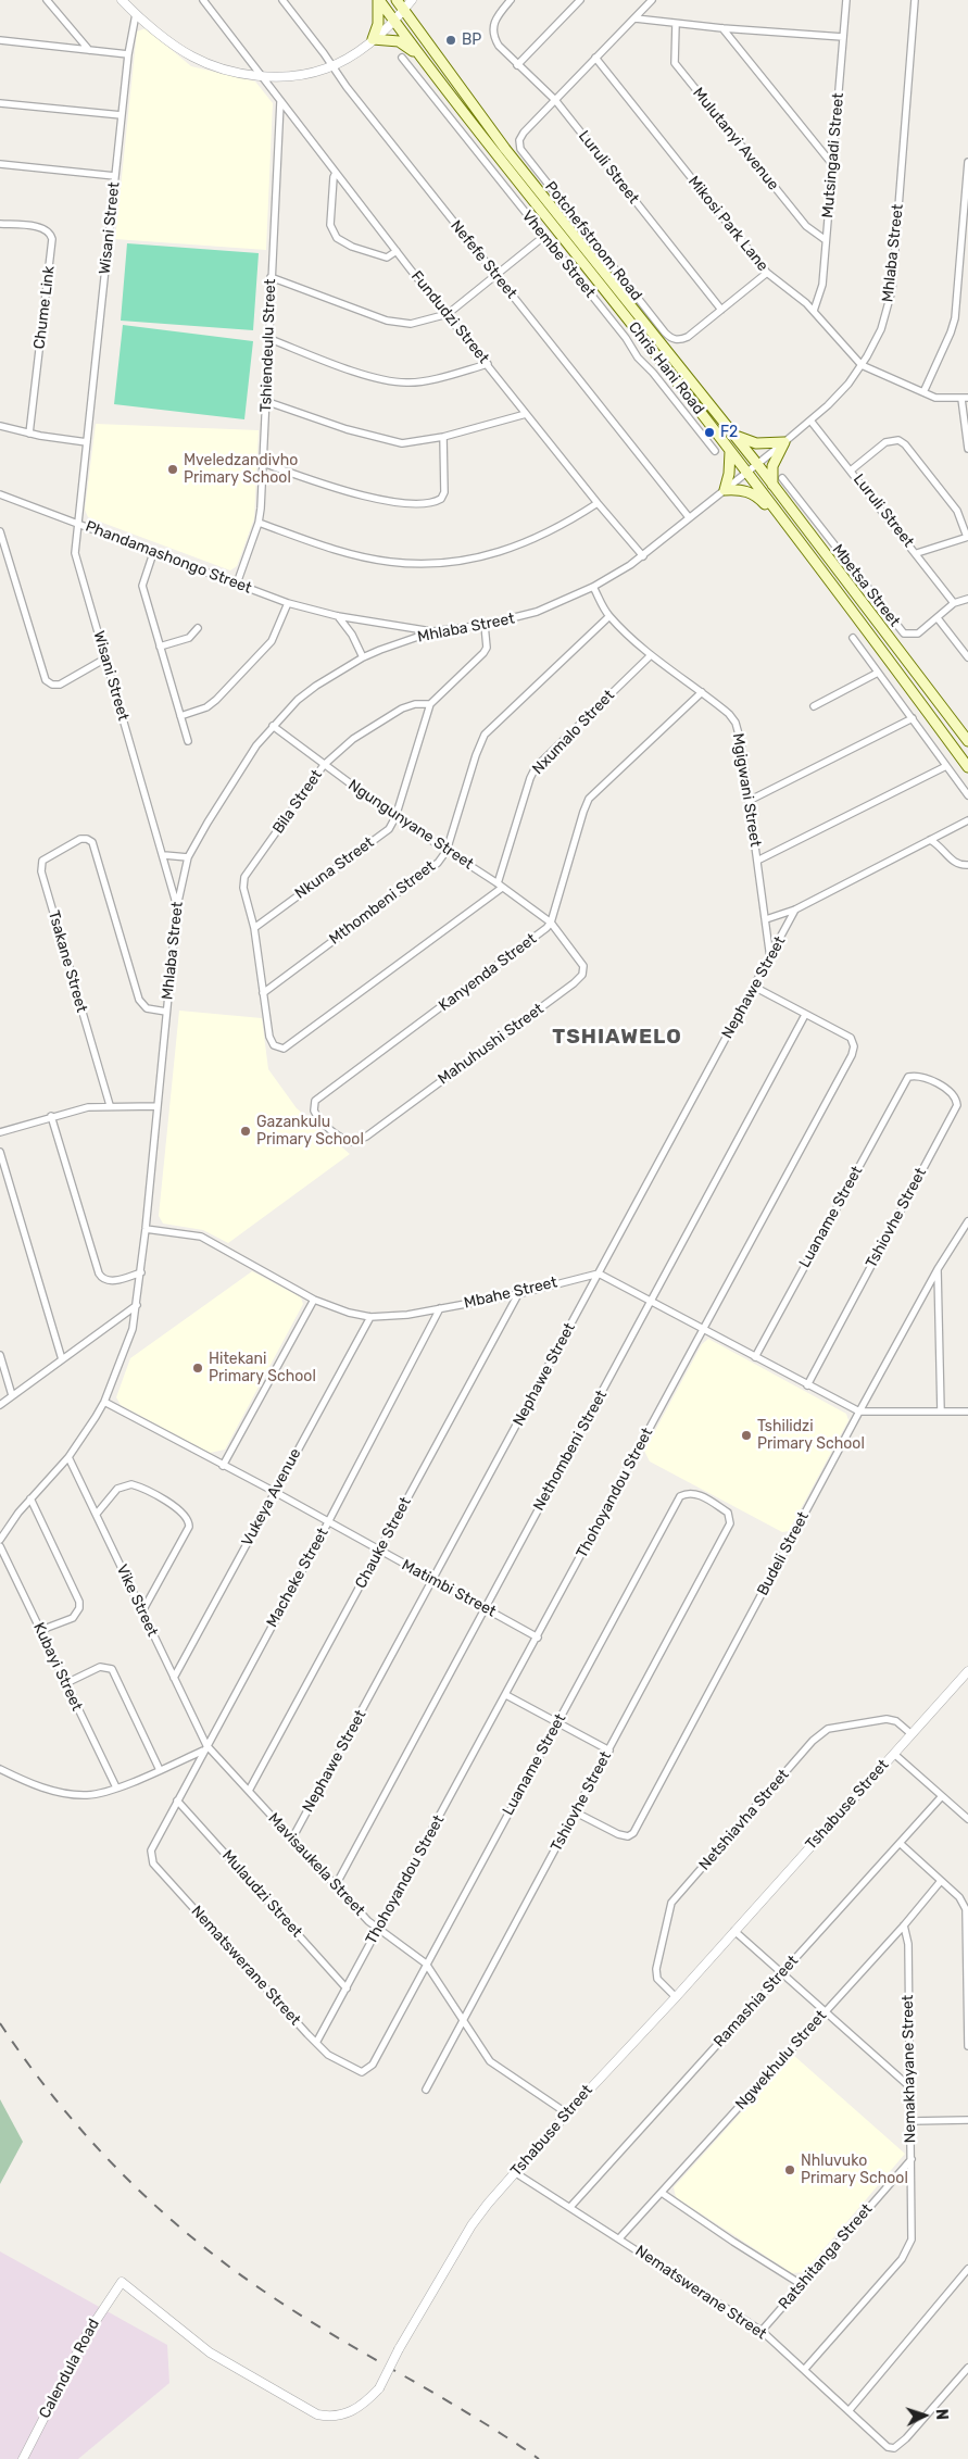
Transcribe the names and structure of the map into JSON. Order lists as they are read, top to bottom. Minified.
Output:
{"streets":{"main road":["Chris Hani Road"],"street":["Mulutanyi Avenue","Mutsingadi Street","Luruli Street","Mikosi Park Lane","Wisani Street","Potchefstroom Road","Mhlaba Street","Vhembe Street","Nefefe Street","Chume Link","Fundudzi Street","Tshiendeulu Street","Phandamashongo Street","Mbetsa Street","Nxumalo Street","Mgigwani Street","Bila Street","Ngungunyane Street","Nkuna Street","Mthombeni Street","Tsakane Street","Kanyenda Street","Nephawe Street","Mahuhushi Street","Luaname Street","Tshiovhe Street","Mbahe Street","Nethombeni Street","Thohoyandou Street","Vukeya Avenue","Chauke Street","Budeli Street","Macheke Street","Matimbi Street","Vike Street","Kubayi Street","Tshabuse Street","Netshiavha Street","Mavisaukela Street","Mulaudzi Street","Nematswerane Street","Ramashia Street","Ngwekhulu Street","Nemakhayane Street","Ratshitanga Street","Calendula Road"]},"crossings":[["Mulutanyi Avenue","Mutsingadi Street"],["Mutsingadi Street","Mikosi Park Lane"],["Luruli Street","Potchefstroom Road"],["Luruli Street","Mhlaba Street"],["Luruli Street","Mbetsa Street"],["Mikosi Park Lane","Mhlaba Street"],["Wisani Street","Mhlaba Street"],["Wisani Street","Phandamashongo Street"],["Mhlaba Street","Nefefe Street"],["Mhlaba Street","Fundudzi Street"],["Mhlaba Street","Chris Hani Road"],["Mhlaba Street","Phandamashongo Street"],["Mhlaba Street","Mgigwani Street"],["Mhlaba Street","Ngungunyane Street"],["Mhlaba Street","Tsakane Street"],["Mhlaba Street","Mbahe Street"],["Mhlaba Street","Matimbi Street"],["Mhlaba Street","Vike Street"],["Fundudzi Street","Tshiendeulu Street"],["Tshiendeulu Street","Phandamashongo Street"],["Nxumalo Street","Mgigwani Street"],["Nxumalo Street","Bila Street"],["Nxumalo Street","Ngungunyane Street"],["Mgigwani Street","Mthombeni Street"],["Mgigwani Street","Kanyenda Street"],["Mgigwani Street","Nephawe Street"],["Bila Street","Ngungunyane Street"],["Bila Street","Nkuna Street"],["Bila Street","Mthombeni Street"],["Ngungunyane Street","Nkuna Street"],["Ngungunyane Street","Mthombeni Street"],["Ngungunyane Street","Kanyenda Street"],["Ngungunyane Street","Mahuhushi Street"],["Kanyenda Street","Mahuhushi Street"],["Nephawe Street","Mbahe Street"],["Nephawe Street","Thohoyandou Street"],["Nephawe Street","Matimbi Street"],["Nephawe Street","Mavisaukela Street"],["Luaname Street","Tshiovhe Street"],["Luaname Street","Mavisaukela Street"],["Luaname Street","Nematswerane Street"],["Tshiovhe Street","Budeli Street"],["Tshiovhe Street","Mavisaukela Street"],["Mbahe Street","Vukeya Avenue"],["Mbahe Street","Chauke Street"],["Mbahe Street","Macheke Street"],["Nethombeni Street","Thohoyandou Street"],["Nethombeni Street","Matimbi Street"],["Nethombeni Street","Mavisaukela Street"],["Thohoyandou Street","Matimbi Street"],["Thohoyandou Street","Mavisaukela Street"],["Thohoyandou Street","Mulaudzi Street"],["Thohoyandou Street","Nematswerane Street"],["Vukeya Avenue","Matimbi Street"],["Vukeya Avenue","Vike Street"],["Chauke Street","Matimbi Street"],["Chauke Street","Mavisaukela Street"],["Macheke Street","Matimbi Street"],["Macheke Street","Vike Street"],["Macheke Street","Mavisaukela Street"],["Macheke Street","Mulaudzi Street"],["Macheke Street","Nematswerane Street"],["Vike Street","Mavisaukela Street"],["Tshabuse Street","Netshiavha Street"],["Tshabuse Street","Mavisaukela Street"],["Tshabuse Street","Nematswerane Street"],["Tshabuse Street","Calendula Road"],["Nematswerane Street","Ramashia Street"],["Nematswerane Street","Ngwekhulu Street"],["Nematswerane Street","Nemakhayane Street"],["Nematswerane Street","Ratshitanga Street"],["Ngwekhulu Street","Nemakhayane Street"],["Nemakhayane Street","Ratshitanga Street"]],"districts":["TSHIAWELO"],"places":["BP","F2","Mveledzandivho Primary School","Gazankulu Primary School","Hitekani Primary School","Tshilidzi Primary School","Nhluvuko Primary School"],"north":"right"}
